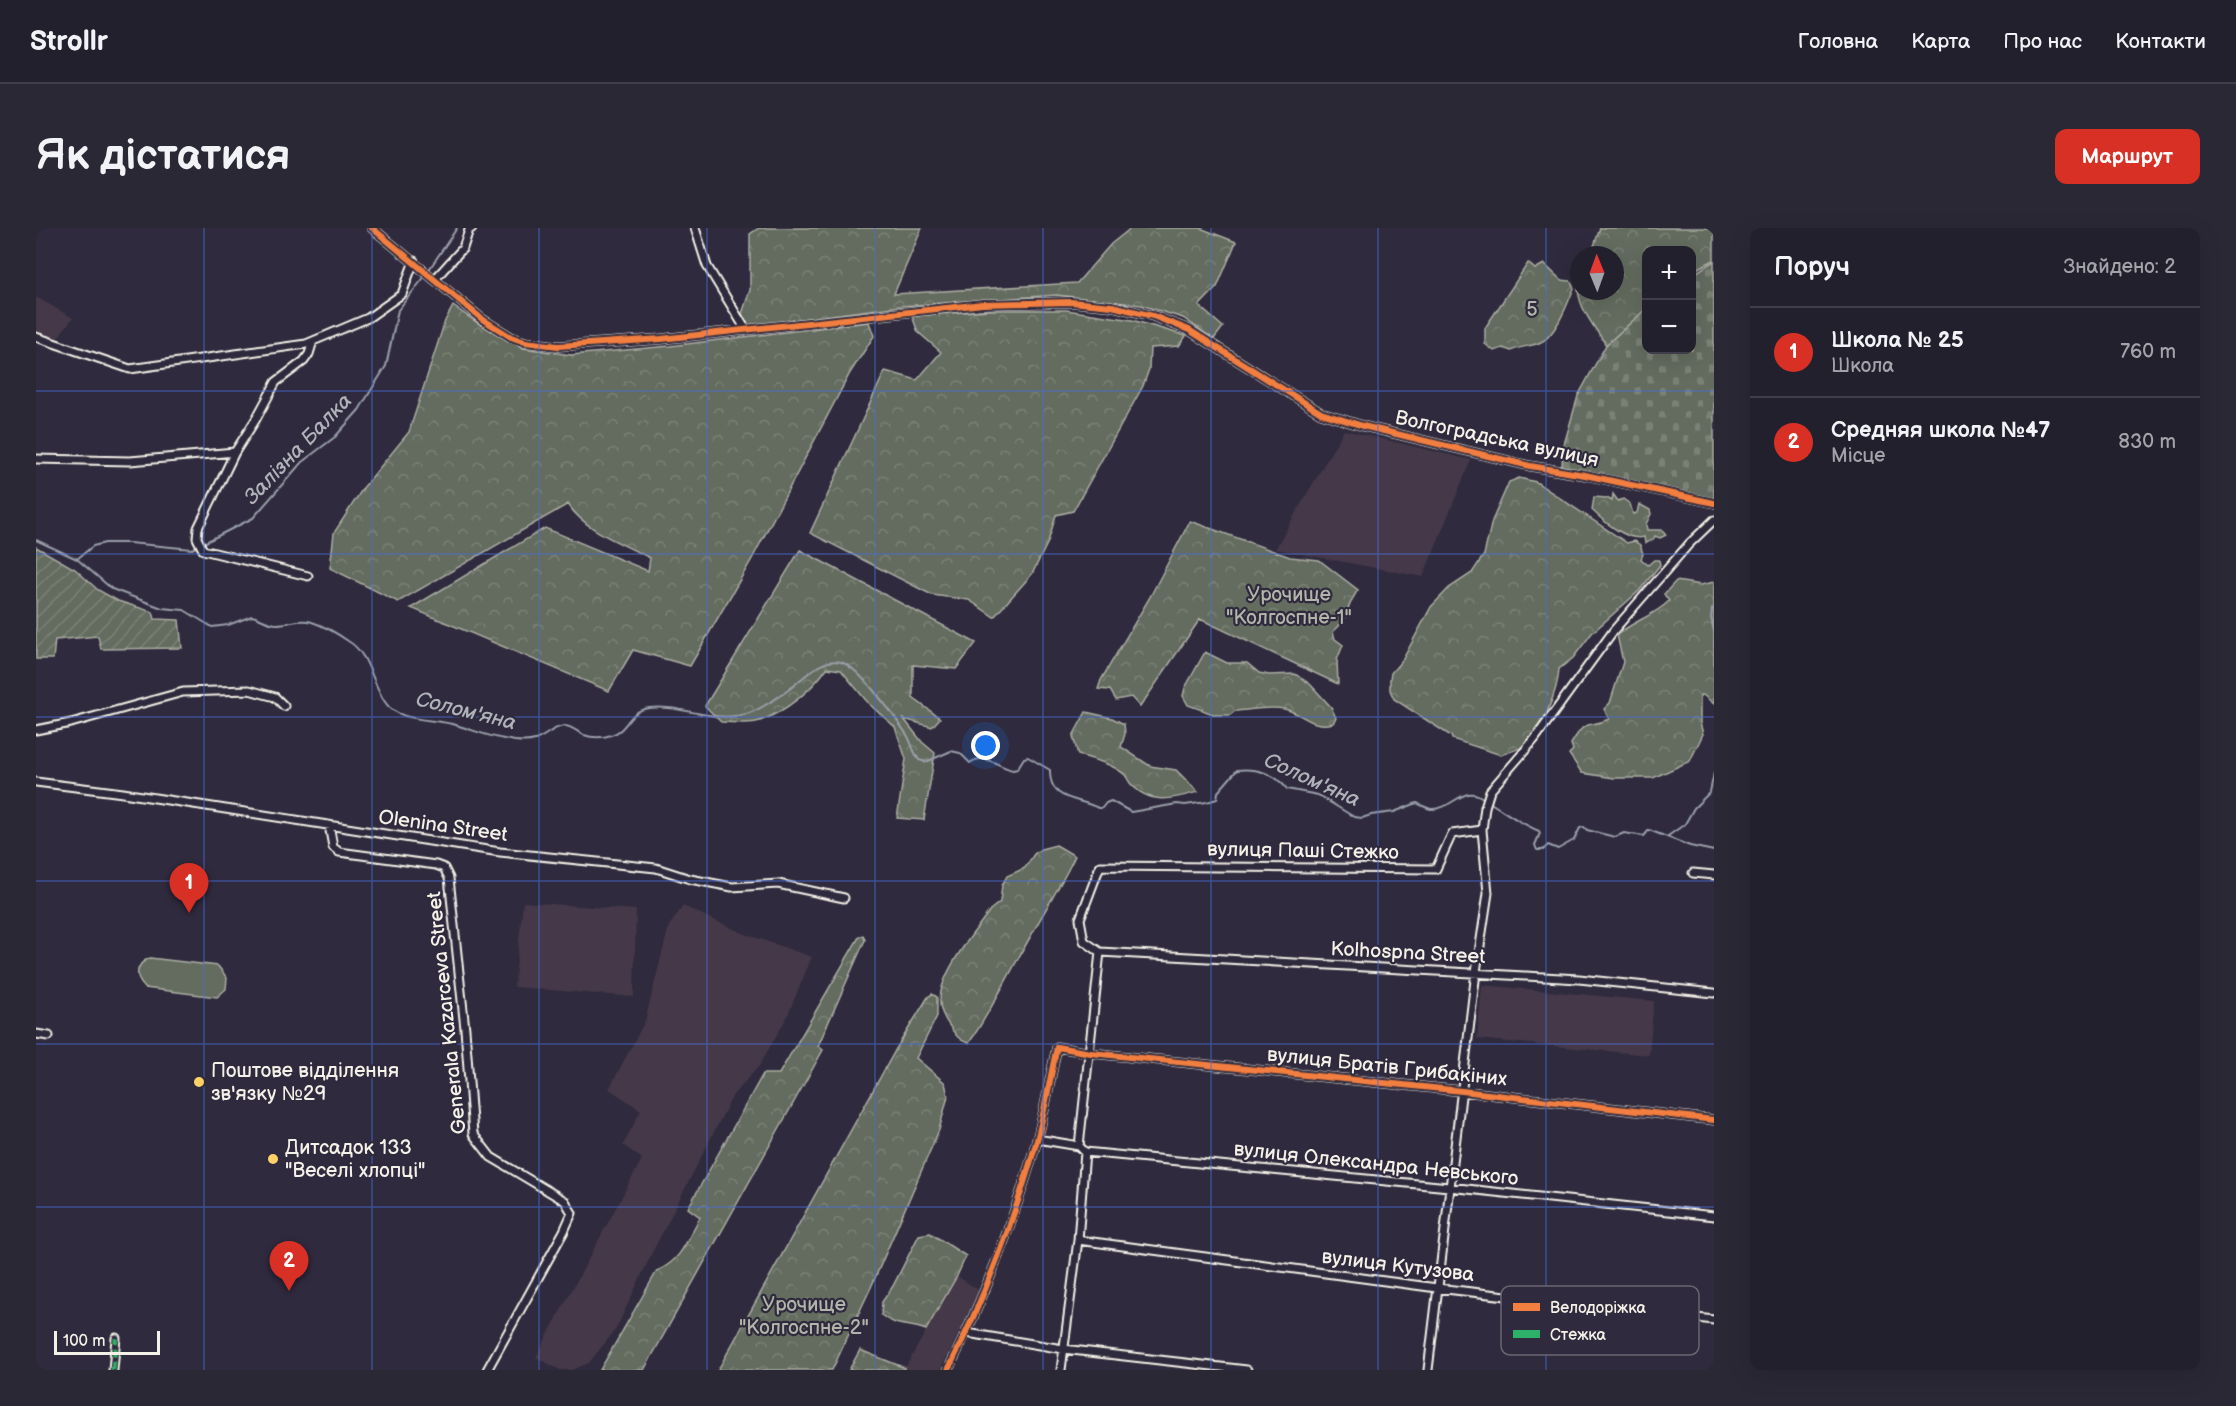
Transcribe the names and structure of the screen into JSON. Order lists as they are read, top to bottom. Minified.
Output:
{"streets":{"street":["Волгоградська вулиця","Olenina Street","вулиця Паші Стежко","Kolhospna Street","Generala Kazarceva Street","вулиця Братів Грибакіних","вулиця Олександра Невського","вулиця Кутузова"]},"crossings":[["Olenina Street","Generala Kazarceva Street"],["вулиця Паші Стежко","Kolhospna Street"]],"water":["Залізна Балка","Солом'яна"],"parks":["5","Урочище \"Колгоспне-1\"","Урочище \"Колгоспне-2\""],"places":["Поштове відділення зв'язку №29","Дитсадок 133 \"Веселі хлопці\""],"legend":["Велодоріжка","Стежка"],"scale_bar":"100 m","north":"top","page":{"header":"Strollr","nav":["Головна","Карта","Про нас","Контакти"],"buttons":"Маршрут","title":"Як дістатися","heading":["Поруч","Знайдено: 2"],"map_buttons":["+","−"],"list":[{"mark":"1","name":"Школа № 25","note":"Школа","value":"760 m"},{"mark":"2","name":"Средняя школа №47","note":"Місце","value":"830 m"}],"pins":["1","2"],"scale":"100 m"}}
